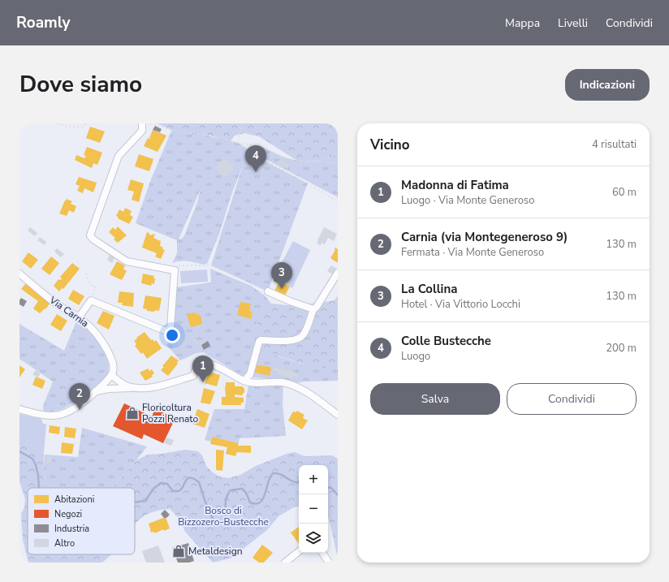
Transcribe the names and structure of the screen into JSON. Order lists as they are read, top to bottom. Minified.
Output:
{"streets":{"street":["Via Carnia"]},"parks":["Bosco di Bizzozero-Bustecche"],"places":{"shop":["Floricoltura Pozzi Renato","Metaldesign"]},"legend":["Abitazioni","Negozi","Industria","Altro"],"page":{"header":"Roamly","nav":["Mappa","Livelli","Condividi"],"title":"Dove siamo","buttons":["Indicazioni",["Salva","Condividi"]],"heading":["Vicino","4 risultati"],"pins":["4","3","1","2"],"list":[{"mark":"1","name":"Madonna di Fatima","note":"Luogo · Via Monte Generoso","value":"60 m"},{"mark":"2","name":"Carnia (via Montegeneroso 9)","note":"Fermata · Via Monte Generoso","value":"130 m"},{"mark":"3","name":"La Collina","note":"Hotel · Via Vittorio Locchi","value":"130 m"},{"mark":"4","name":"Colle Bustecche","note":"Luogo","value":"200 m"}],"map_buttons":["+","−"]}}
